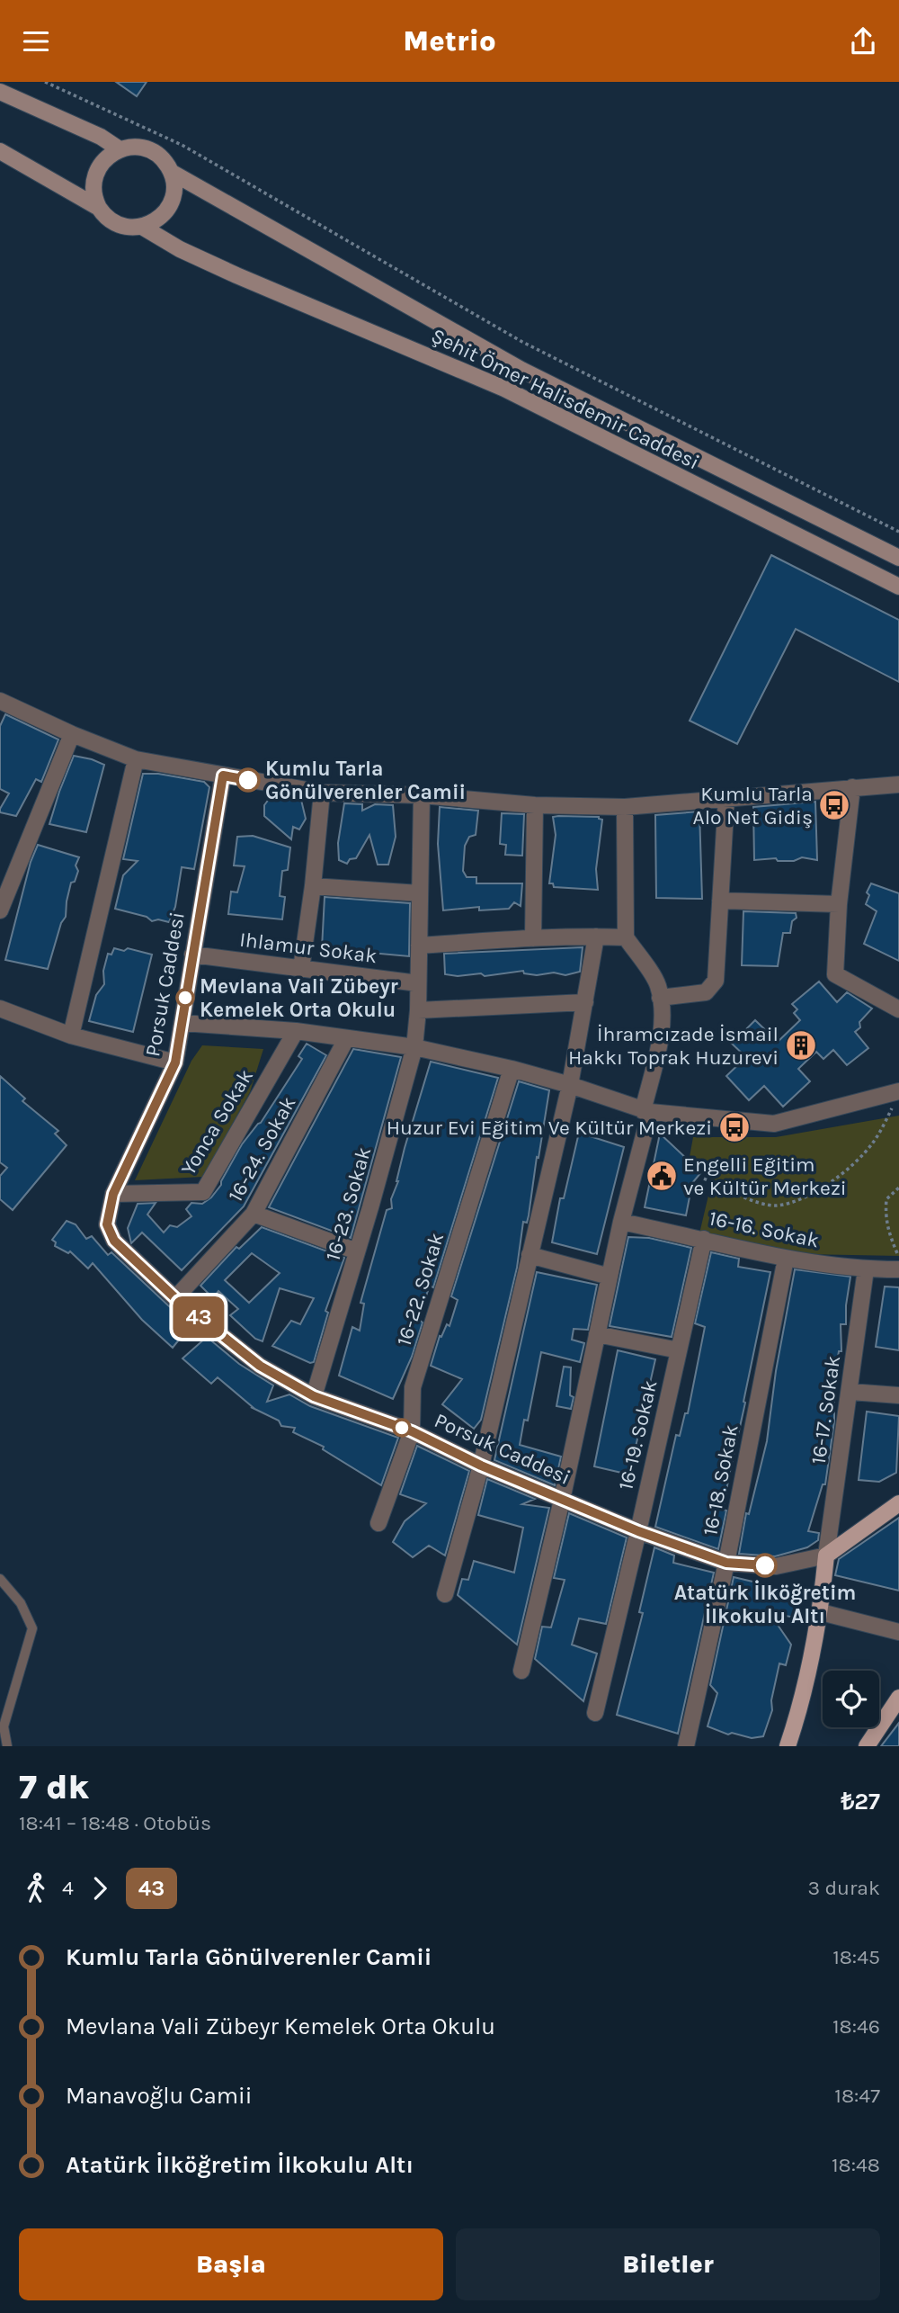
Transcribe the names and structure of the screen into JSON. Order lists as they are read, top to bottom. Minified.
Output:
{"streets":{"main road":["Şehit Ömer Halisdemir Caddesi","Porsuk Caddesi"],"street":["Ihlamur Sokak","Yonca Sokak","16-24. Sokak","16-23. Sokak","16-16. Sokak","16-22. Sokak","16-17. Sokak","16-19. Sokak","16-18. Sokak"]},"crossings":[["Ihlamur Sokak","Porsuk Caddesi"],["Ihlamur Sokak","16-23. Sokak"],["Porsuk Caddesi","Yonca Sokak"],["Porsuk Caddesi","16-24. Sokak"],["Porsuk Caddesi","16-23. Sokak"],["Porsuk Caddesi","16-22. Sokak"],["Porsuk Caddesi","16-17. Sokak"],["Porsuk Caddesi","16-19. Sokak"],["Porsuk Caddesi","16-18. Sokak"],["16-16. Sokak","16-17. Sokak"],["16-16. Sokak","16-19. Sokak"],["16-16. Sokak","16-18. Sokak"]],"places":{"other":["Kumlu Tarla Gönülverenler Camii","Mevlana Vali Zübeyr Kemelek Orta Okulu","Atatürk İlköğretim İlkokulu Altı"],"bus stop":["Kumlu Tarla Alo Net Gidiş","Huzur Evi Eğitim Ve Kültür Merkezi"],"building":["İhramcızade İsmail Hakkı Toprak Huzurevi"],"public building":["Engelli Eğitim ve Kültür Merkezi"]},"lines":["bus line 43"],"page":{"header":"Metrio","on_map":"43","heading":["7 dk","18:41 – 18:48 · Otobüs","₺27"],"legs":["4","43","3 durak"],"list":[{"name":"Kumlu Tarla Gönülverenler Camii","value":"18:45"},{"name":"Mevlana Vali Zübeyr Kemelek Orta Okulu","value":"18:46"},{"name":"Manavoğlu Camii","value":"18:47"},{"name":"Atatürk İlköğretim İlkokulu Altı","value":"18:48"}],"buttons":["Başla","Biletler"]}}
